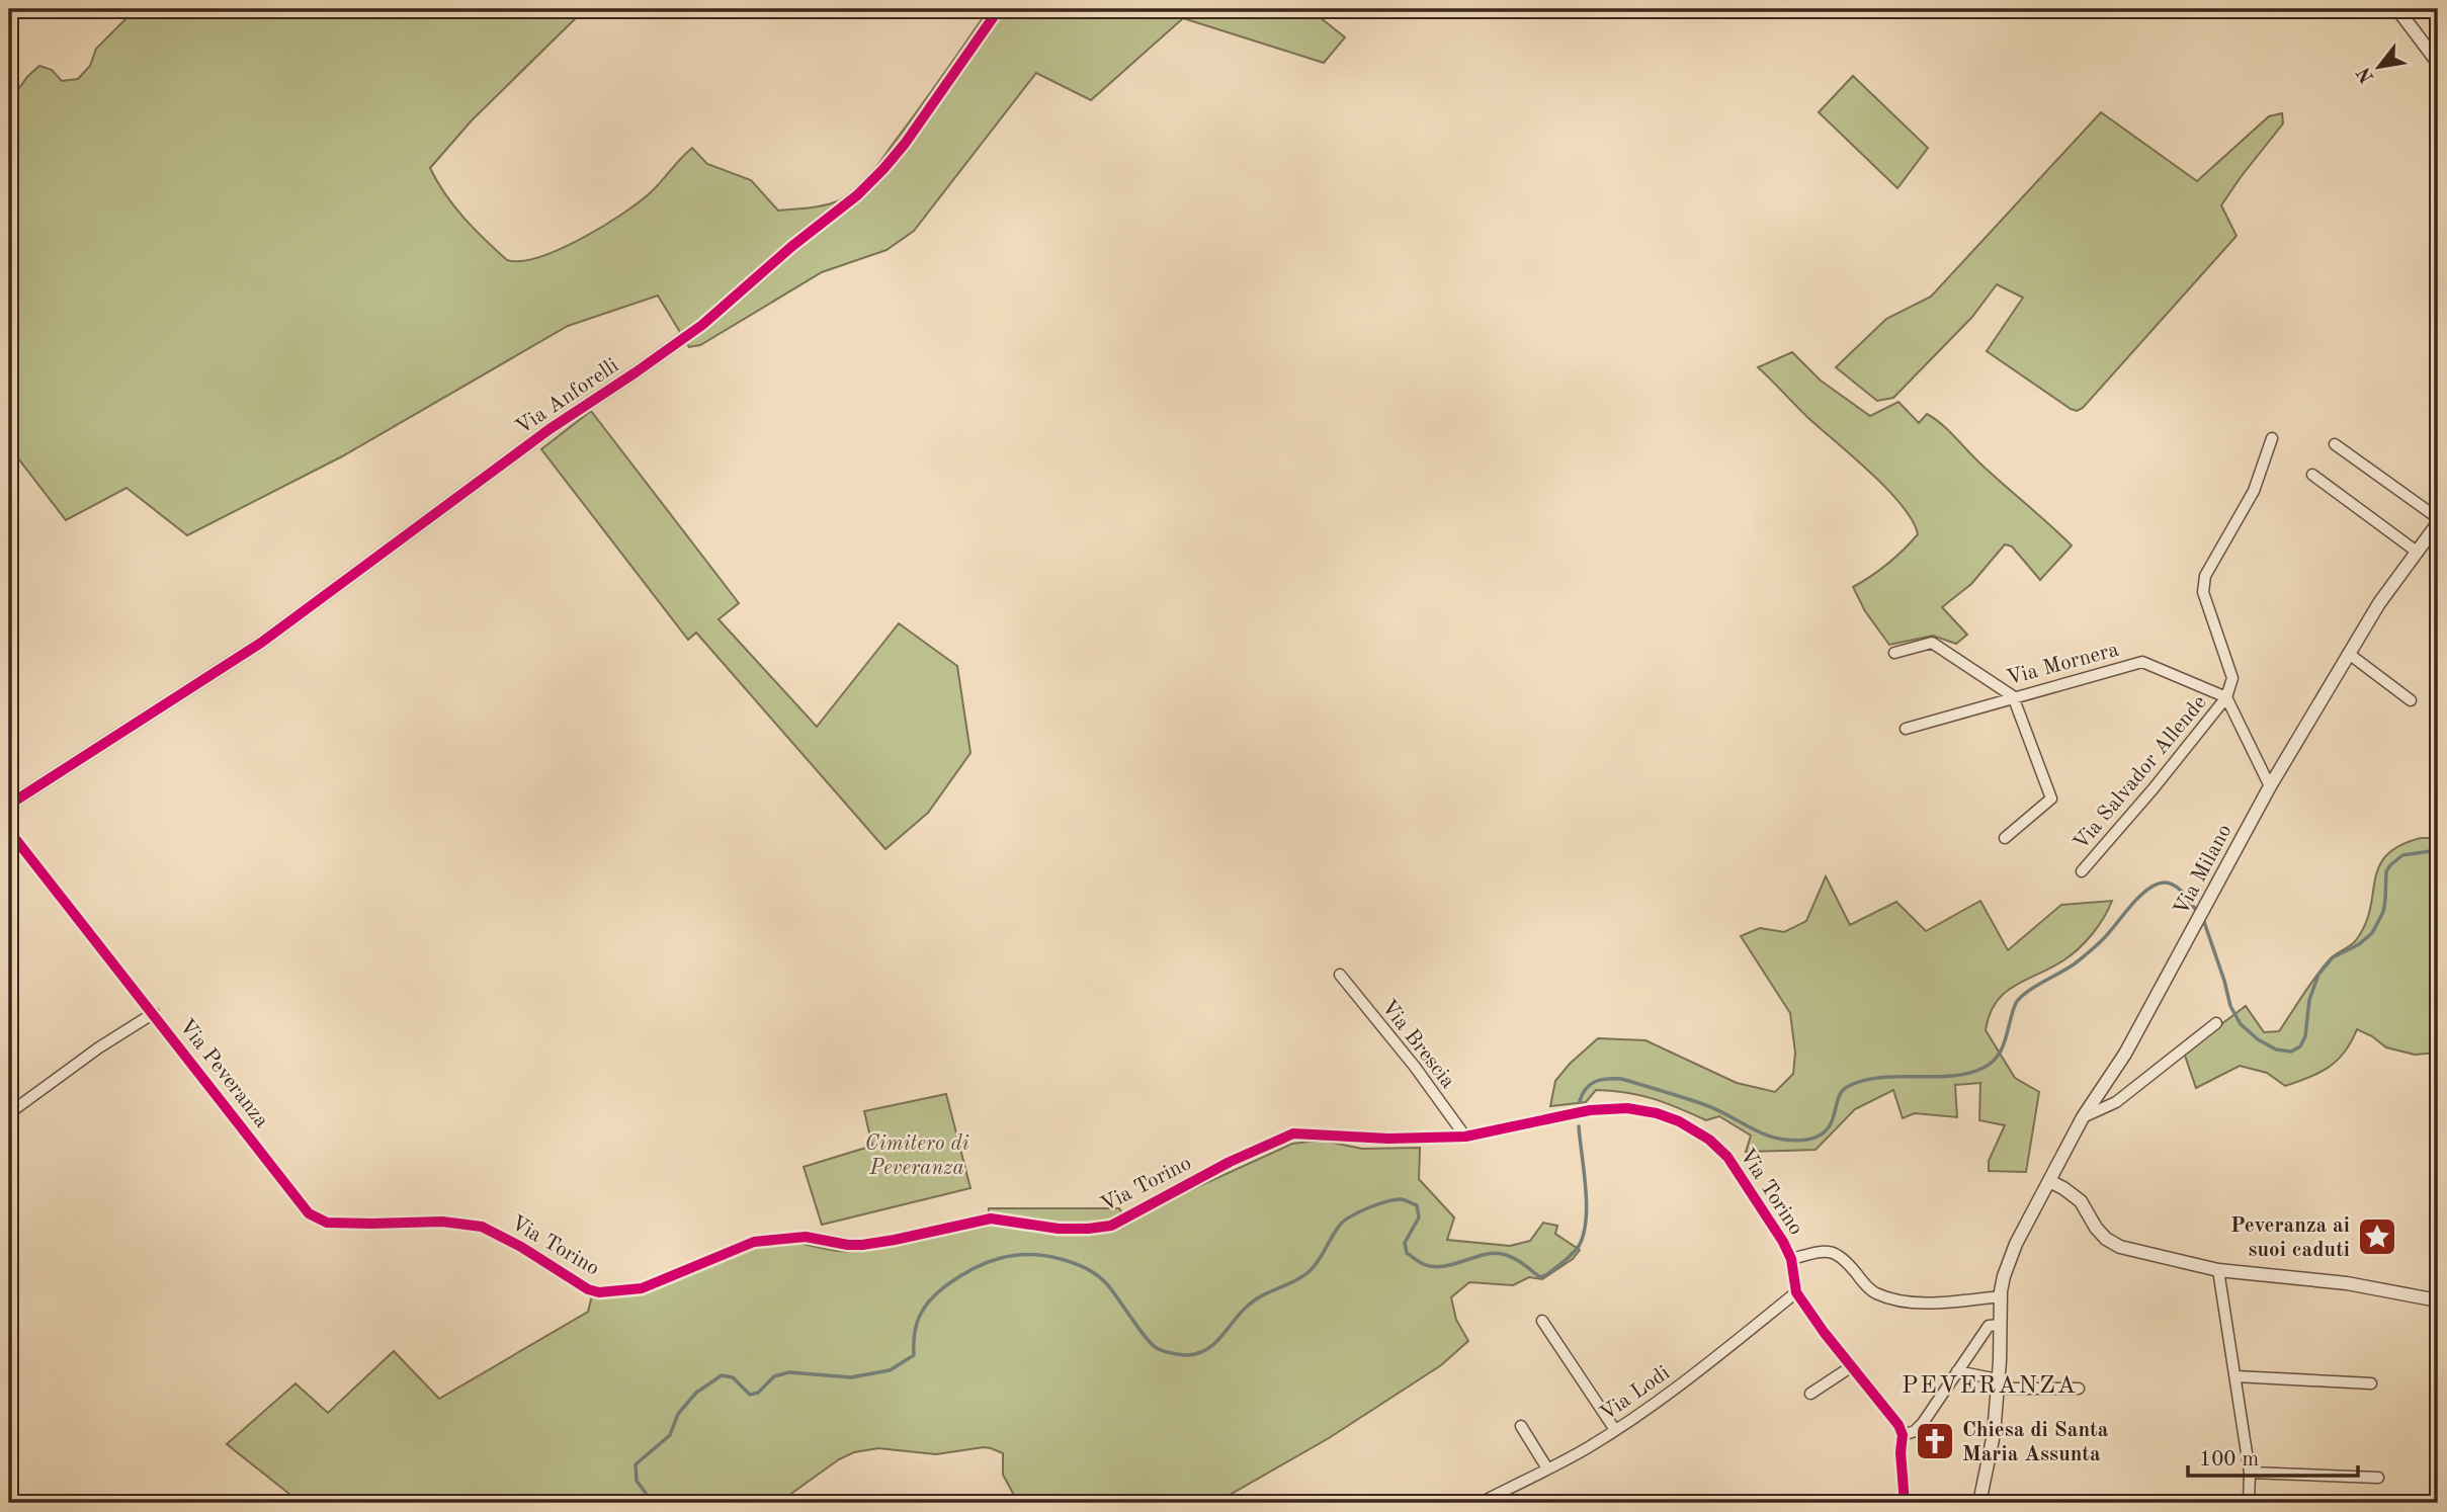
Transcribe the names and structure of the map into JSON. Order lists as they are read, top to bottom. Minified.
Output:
{"streets":{"street":["Via Anforelli","Via Mornera","Via Salvador Allende","Via Milano","Via Brescia","Via Peveranza","Via Torino","Via Lodi"]},"crossings":[["Via Mornera","Via Salvador Allende"],["Via Brescia","Via Torino"],["Via Peveranza","Via Torino"]],"districts":["PEVERANZA"],"parks":["Cimitero di Peveranza"],"places":{"place":["Peveranza ai suoi caduti"],"church":["Chiesa di Santa Maria Assunta"]},"scale_bar":"100 m","north":"bottom left"}
